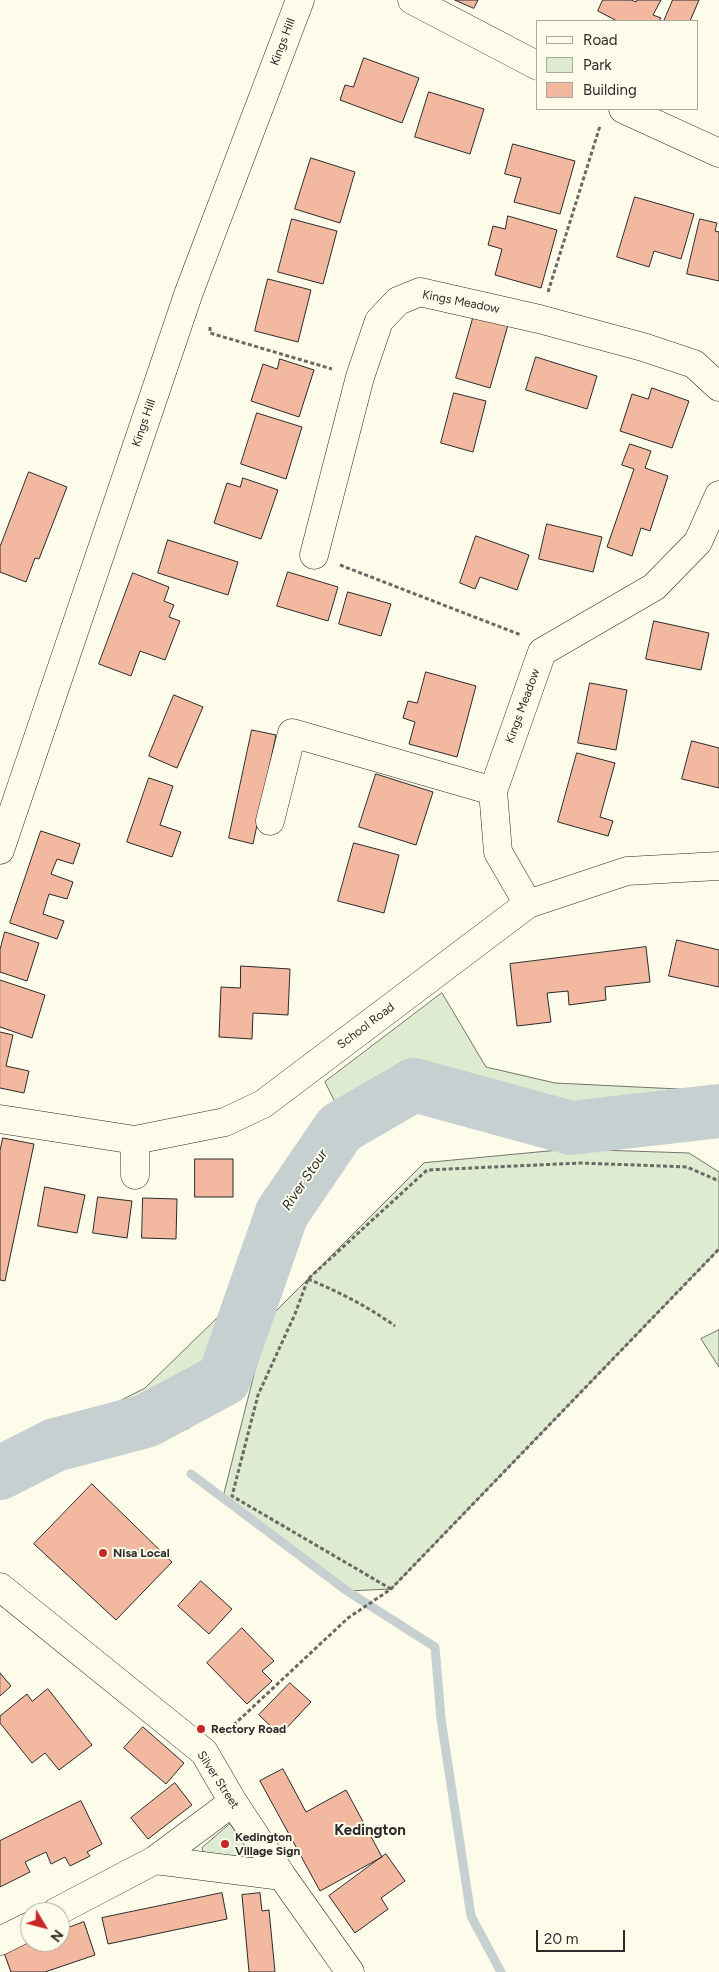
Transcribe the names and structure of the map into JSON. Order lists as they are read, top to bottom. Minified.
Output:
{"streets":{"street":["Kings Hill","Kings Meadow","School Road","Silver Street"]},"crossings":[["Kings Meadow","School Road"]],"districts":["Kedington"],"water":["River Stour"],"places":["Nisa Local","Rectory Road","Kedington Village Sign"],"legend":["Road","Park","Building"],"scale_bar":"20 m","north":"bottom right"}
